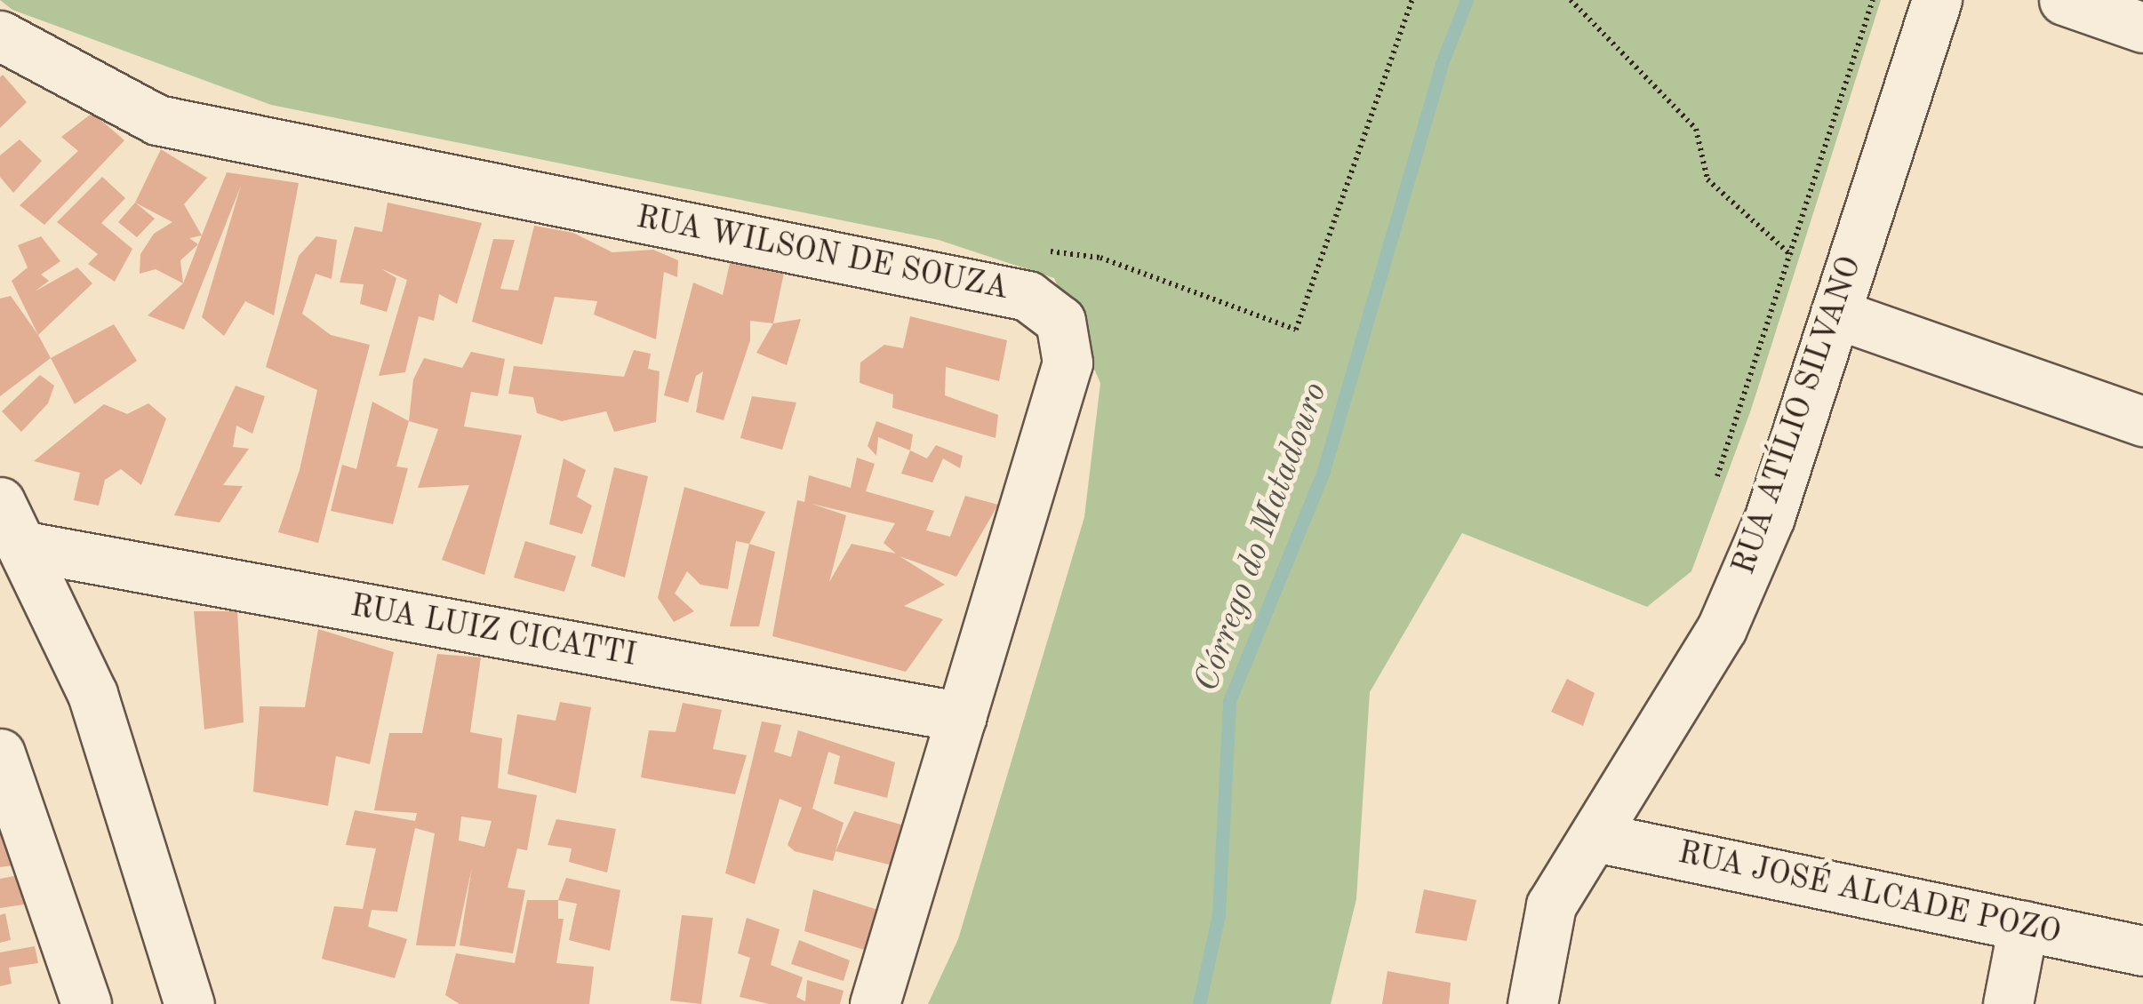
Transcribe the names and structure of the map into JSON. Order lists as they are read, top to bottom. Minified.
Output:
{"streets":{"street":["RUA WILSON DE SOUZA","RUA ATÍLIO SILVANO","RUA LUIZ CICATTI","RUA JOSÉ ALCADE POZO"]},"crossings":[["RUA WILSON DE SOUZA","RUA LUIZ CICATTI"],["RUA ATÍLIO SILVANO","RUA JOSÉ ALCADE POZO"]],"water":["Córrego do Matadouro"]}
